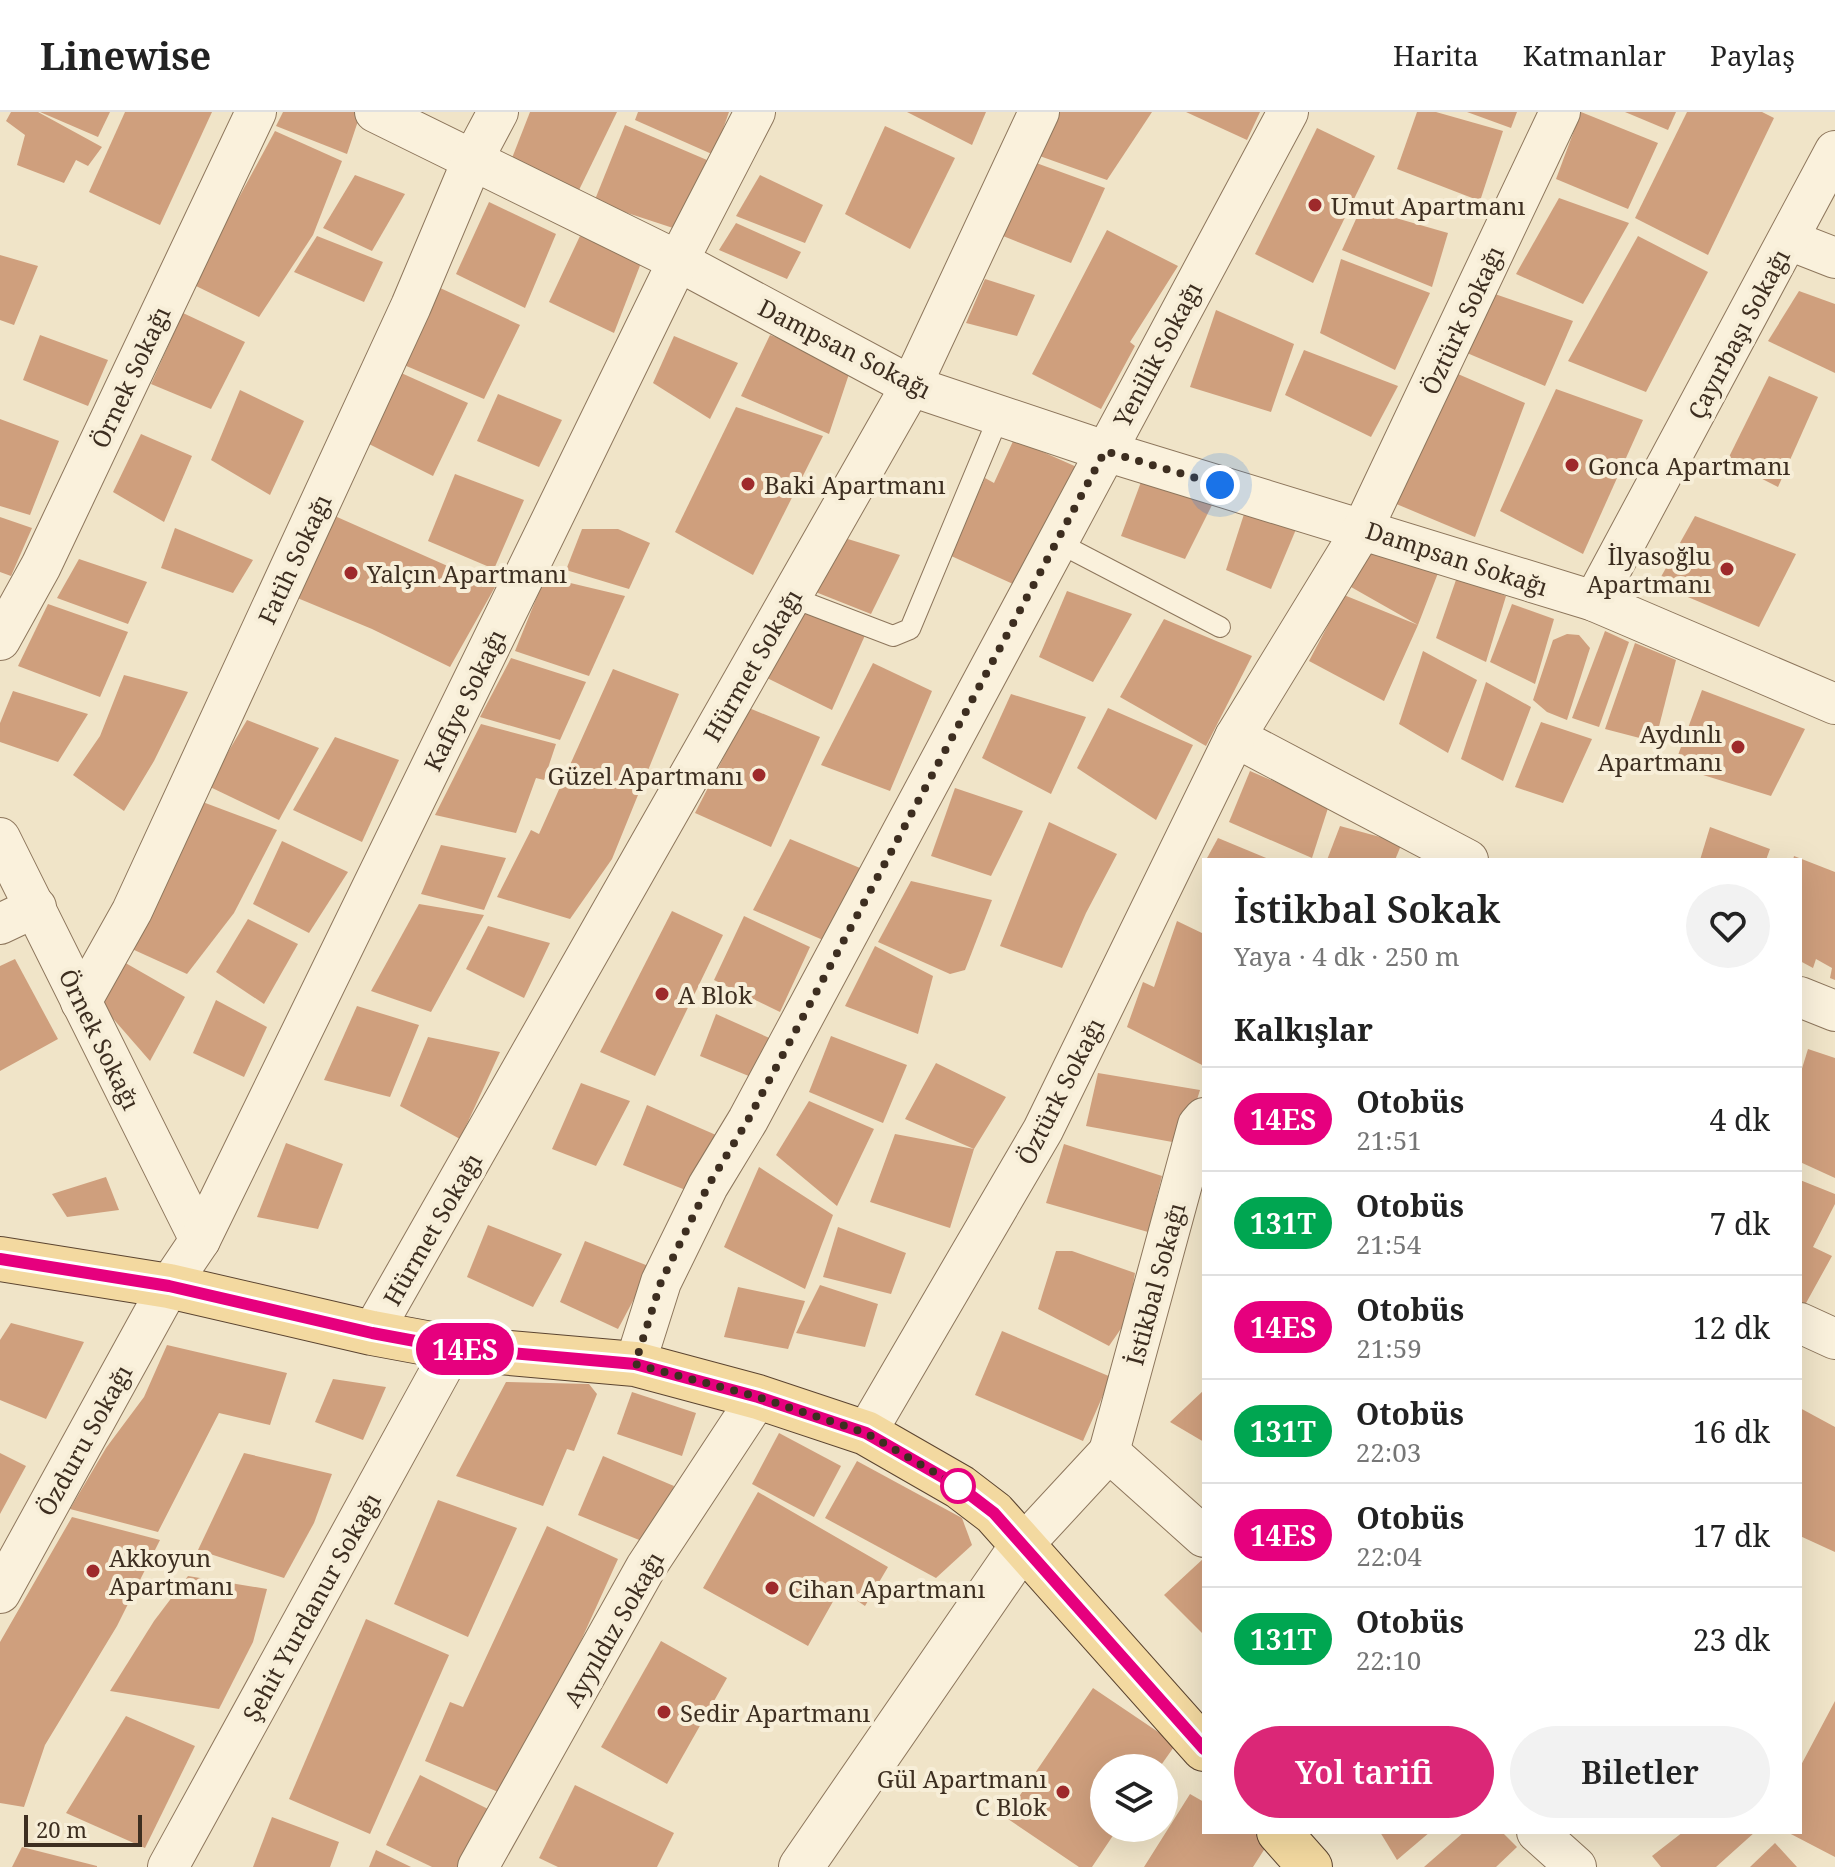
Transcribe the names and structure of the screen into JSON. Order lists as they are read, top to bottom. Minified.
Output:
{"streets":{"street":["Öztürk Sokağı","Çayırbaşı Sokağı","Dampsan Sokağı","Yenilik Sokağı","Örnek Sokağı","Fatih Sokağı","Hürmet Sokağı","Kafiye Sokağı","İstikbal Sokağı","Özduru Sokağı","Şehit Yurdanur Sokağı","Ayyıldız Sokağı"]},"crossings":[["Öztürk Sokağı","Dampsan Sokağı"],["Çayırbaşı Sokağı","Dampsan Sokağı"],["Dampsan Sokağı","Yenilik Sokağı"],["Dampsan Sokağı","Fatih Sokağı"],["Dampsan Sokağı","Hürmet Sokağı"],["Dampsan Sokağı","Kafiye Sokağı"],["Örnek Sokağı","Fatih Sokağı"],["Örnek Sokağı","Kafiye Sokağı"],["Kafiye Sokağı","Özduru Sokağı"]],"places":["Umut Apartmanı","Gonca Apartmanı","Baki Apartmanı","İlyasoğlu Apartmanı","Yalçın Apartmanı","Aydınlı Apartmanı","Güzel Apartmanı","A Blok","Akkoyun Apartmanı","Cihan Apartmanı","Sedir Apartmanı","Gül Apartmanı C Blok"],"lines":["bus line 14ES"],"scale_bar":"20 m","page":{"header":"Linewise","nav":["Harita","Katmanlar","Paylaş"],"on_map":"14ES","heading":[["İstikbal Sokak","Yaya · 4 dk · 250 m"],"Kalkışlar"],"list":[{"mark":"14ES","name":"Otobüs","note":"21:51","value":"4 dk"},{"mark":"131T","name":"Otobüs","note":"21:54","value":"7 dk"},{"mark":"14ES","name":"Otobüs","note":"21:59","value":"12 dk"},{"mark":"131T","name":"Otobüs","note":"22:03","value":"16 dk"},{"mark":"14ES","name":"Otobüs","note":"22:04","value":"17 dk"},{"mark":"131T","name":"Otobüs","note":"22:10","value":"23 dk"}],"buttons":["Yol tarifi","Biletler"],"scale":"20 m"}}
